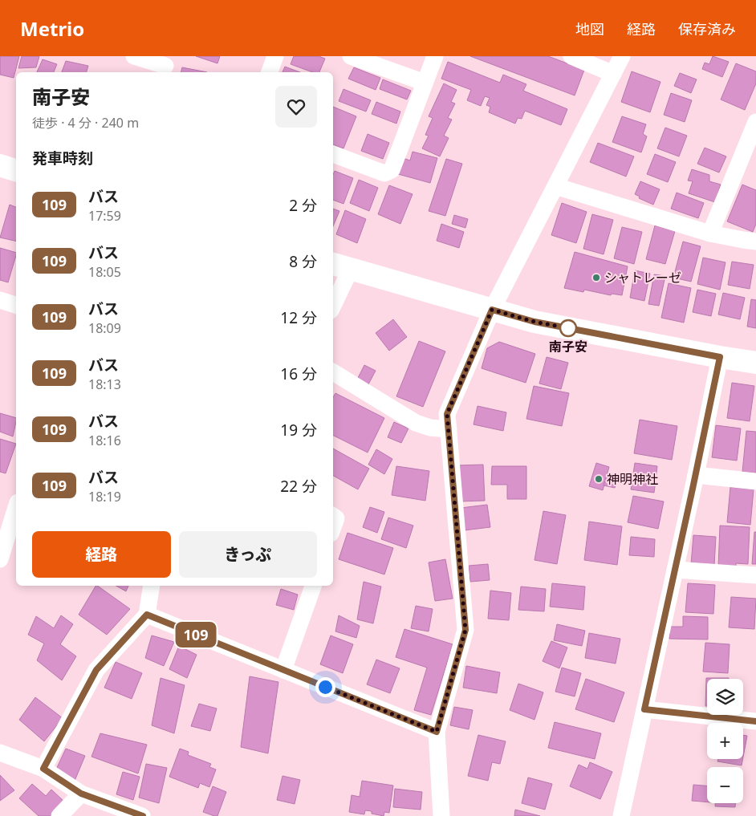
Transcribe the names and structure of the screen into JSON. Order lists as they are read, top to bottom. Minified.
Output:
{"places":["シャトレーゼ","南子安","神明神社"],"lines":["bus line 109"],"page":{"header":"Metrio","nav":["地図","経路","保存済み"],"on_map":"109","heading":[["南子安","徒歩 · 4 分 · 240 m"],"発車時刻"],"list":[{"mark":"109","name":"バス","note":"17:59","value":"2 分"},{"mark":"109","name":"バス","note":"18:05","value":"8 分"},{"mark":"109","name":"バス","note":"18:09","value":"12 分"},{"mark":"109","name":"バス","note":"18:13","value":"16 分"},{"mark":"109","name":"バス","note":"18:16","value":"19 分"},{"mark":"109","name":"バス","note":"18:19","value":"22 分"}],"buttons":["経路","きっぷ"],"map_buttons":["+","−"]}}
